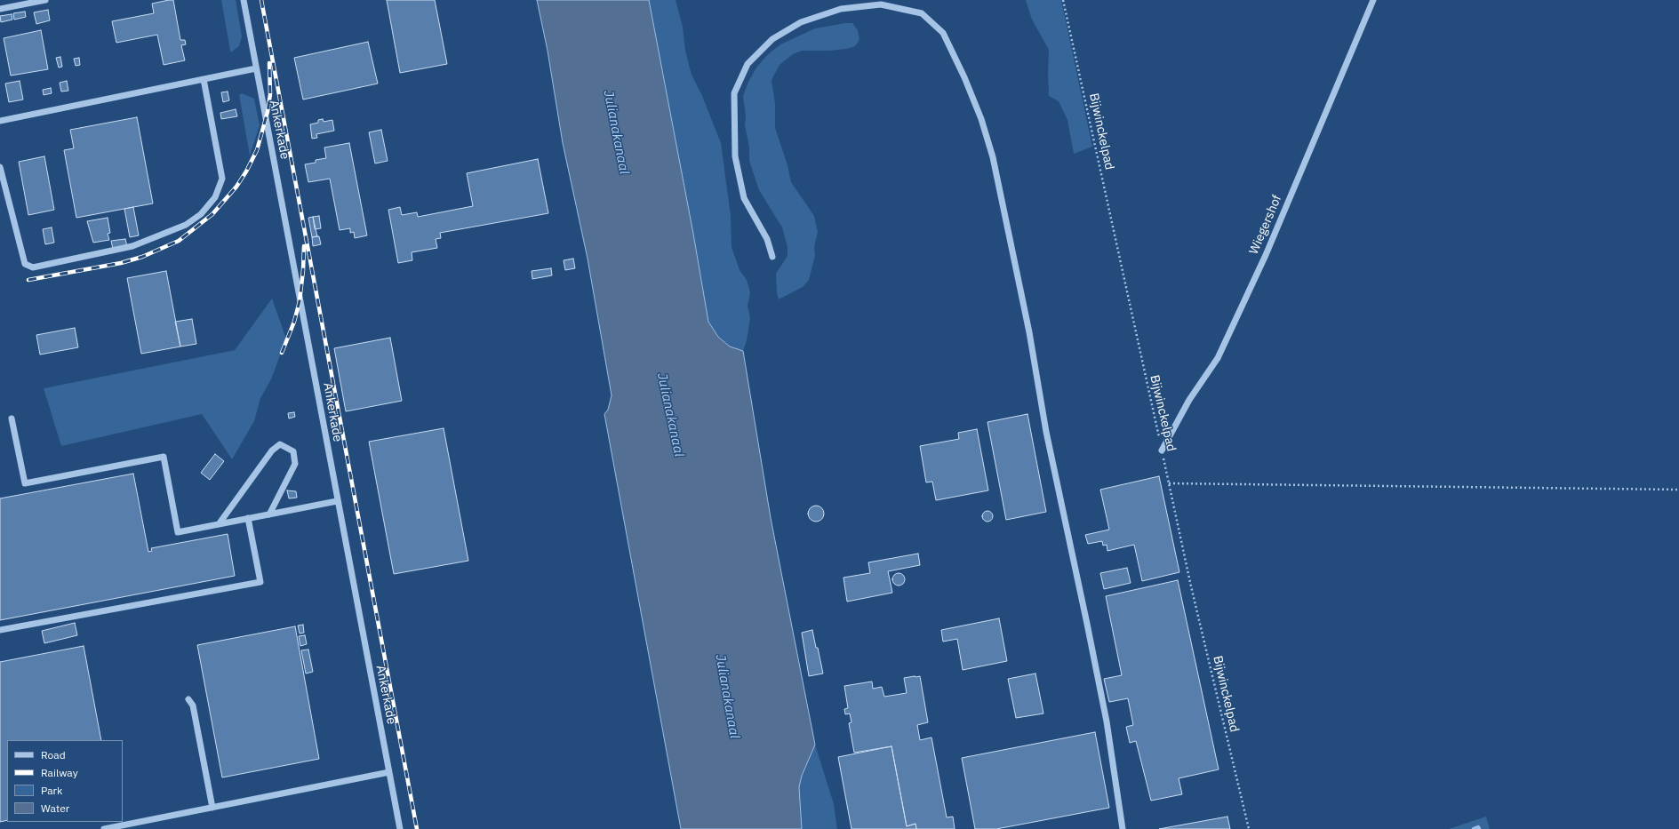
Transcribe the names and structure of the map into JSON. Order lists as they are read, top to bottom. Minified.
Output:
{"streets":{"street":["Ankerkade","Wiegershof"],"path":["Bijwinckelpad"]},"crossings":[["Bijwinckelpad","Wiegershof"]],"water":["Julianakanaal"],"legend":["Road","Railway","Park","Water"]}
